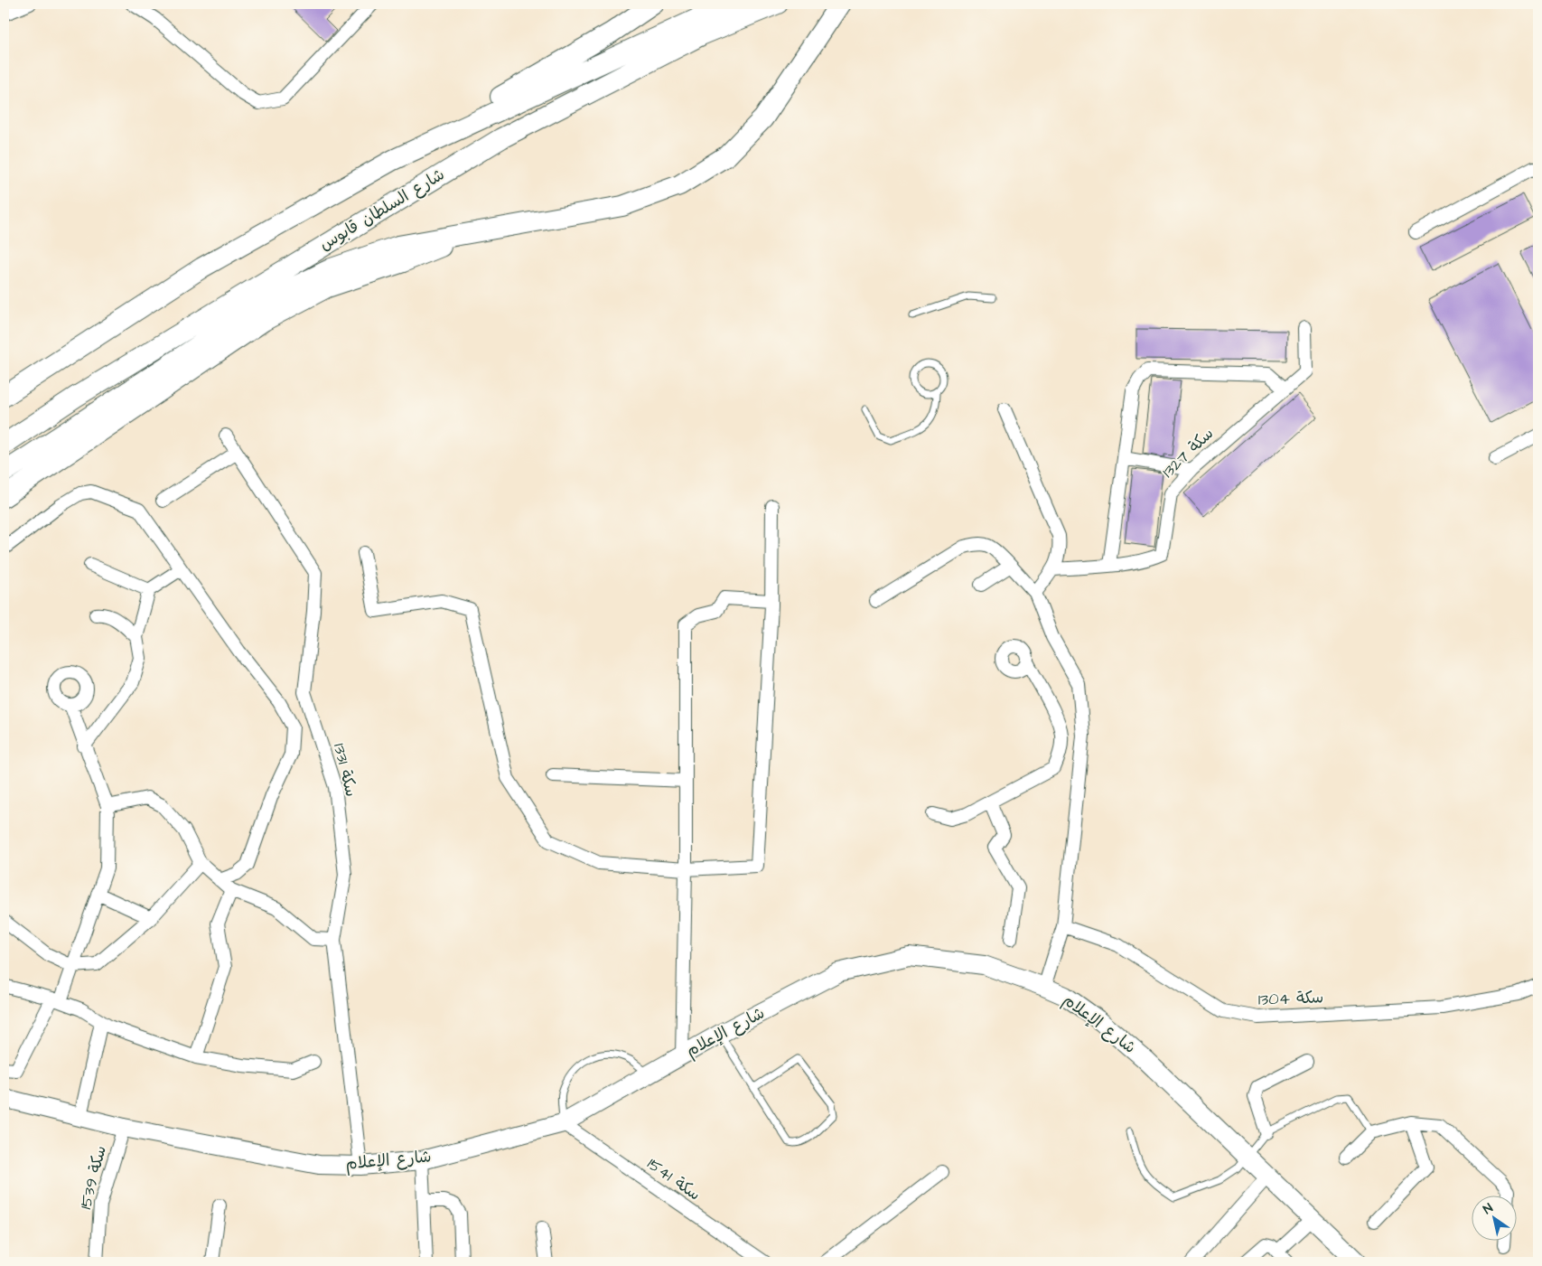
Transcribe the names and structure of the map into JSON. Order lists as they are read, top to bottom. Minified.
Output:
{"streets":{"highway":["شارع السلطان قابوس"],"main road":["شارع الإعلام"],"street":["سكة 1327","سكة 1331","سكة 1304","سكة 1539","سكة 1541"]},"crossings":[["سكة 1331","شارع الإعلام"],["شارع الإعلام","سكة 1539"],["شارع الإعلام","سكة 1541"]],"north":"top left"}
